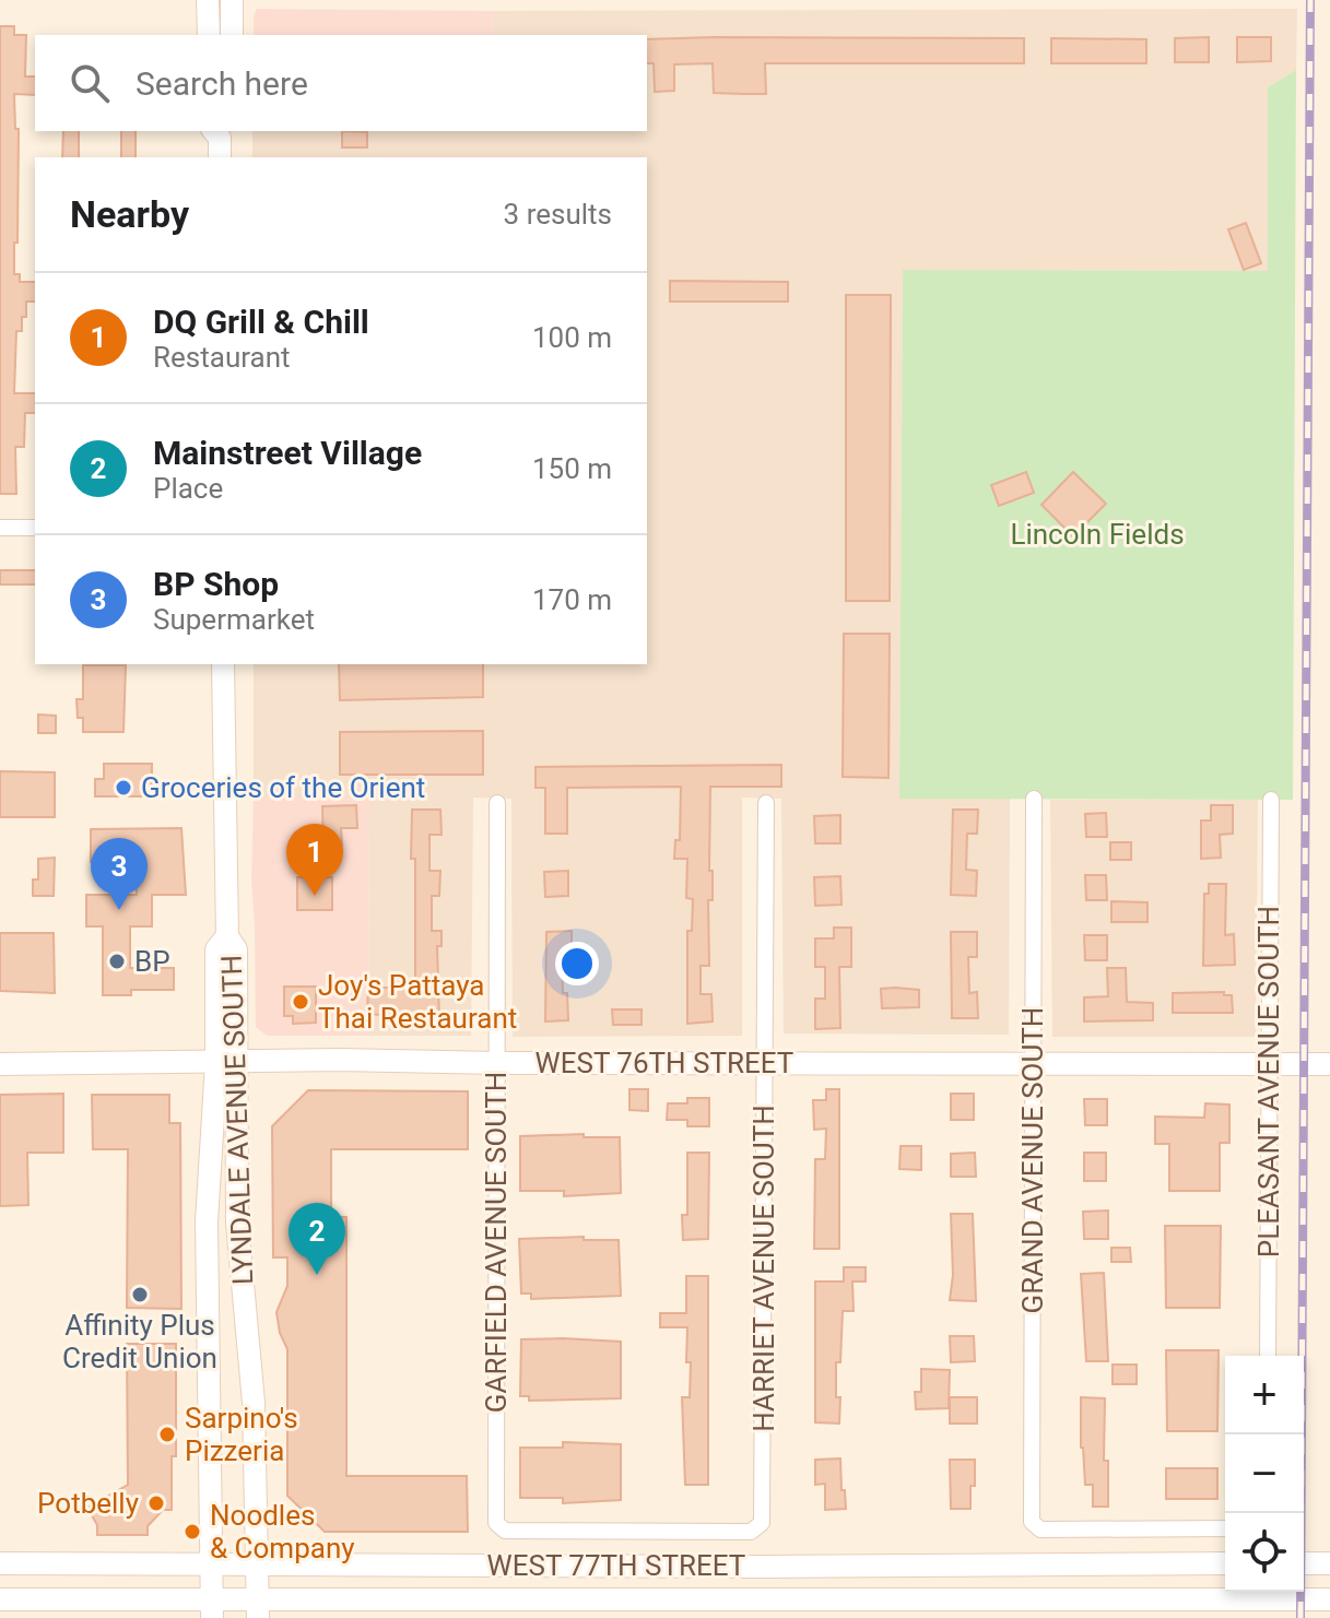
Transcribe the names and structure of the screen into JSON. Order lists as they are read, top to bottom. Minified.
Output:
{"streets":{"street":["WEST 76TH STREET","PLEASANT AVENUE SOUTH","LYNDALE AVENUE SOUTH","GRAND AVENUE SOUTH","GARFIELD AVENUE SOUTH","HARRIET AVENUE SOUTH","WEST 77TH STREET"]},"crossings":[["WEST 76TH STREET","PLEASANT AVENUE SOUTH"],["WEST 76TH STREET","LYNDALE AVENUE SOUTH"],["WEST 76TH STREET","GRAND AVENUE SOUTH"],["WEST 76TH STREET","GARFIELD AVENUE SOUTH"],["WEST 76TH STREET","HARRIET AVENUE SOUTH"],["LYNDALE AVENUE SOUTH","WEST 77TH STREET"],["GARFIELD AVENUE SOUTH","HARRIET AVENUE SOUTH"]],"parks":["Lincoln Fields"],"places":["Groceries of the Orient","BP","Joy's Pattaya Thai Restaurant","Affinity Plus Credit Union","Sarpino's Pizzeria","Potbelly","Noodles & Company"],"page":{"search":"Search here","heading":["Nearby","3 results"],"list":[{"mark":"1","name":"DQ Grill & Chill","note":"Restaurant","value":"100 m"},{"mark":"2","name":"Mainstreet Village","note":"Place","value":"150 m"},{"mark":"3","name":"BP Shop","note":"Supermarket","value":"170 m"}],"pins":["1","3","2"],"map_buttons":["+","−"]}}
